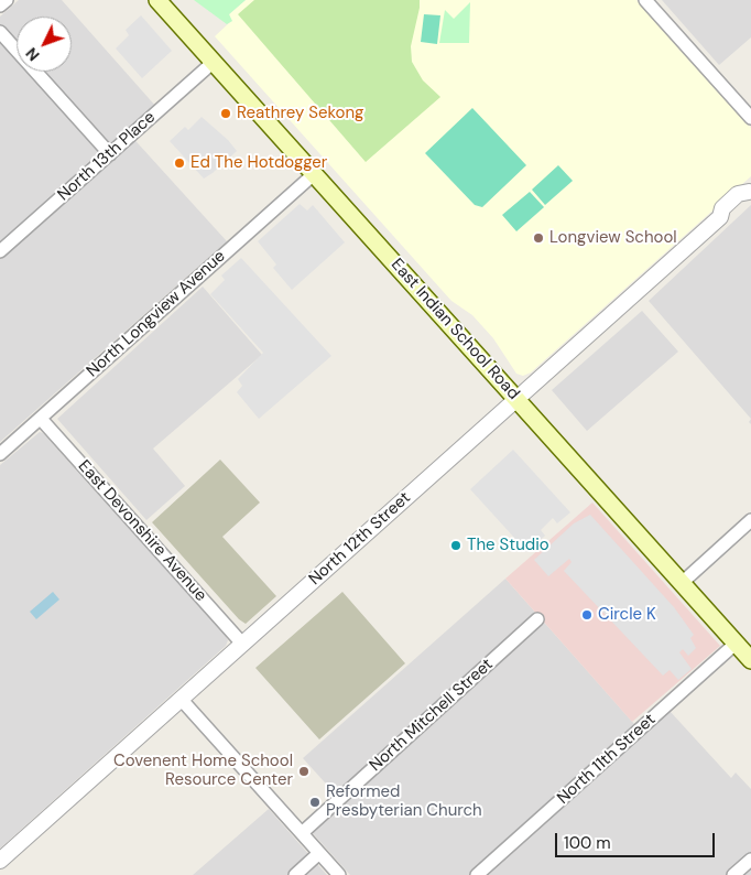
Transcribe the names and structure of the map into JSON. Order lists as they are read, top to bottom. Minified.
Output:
{"streets":{"main road":["East Indian School Road"],"street":["North 13th Place","North Longview Avenue","East Devonshire Avenue","North 12th Street","North Mitchell Street","North 11th Street"]},"crossings":[["North 13th Place","East Indian School Road"],["North Longview Avenue","East Indian School Road"],["North Longview Avenue","East Devonshire Avenue"],["East Indian School Road","North 12th Street"],["East Indian School Road","North 11th Street"],["East Devonshire Avenue","North 12th Street"]],"places":["Reathrey Sekong","Ed The Hotdogger","Longview School","The Studio","Circle K","Covenent Home School Resource Center","Reformed Presbyterian Church"],"scale_bar":"100 m","north":"bottom left"}
